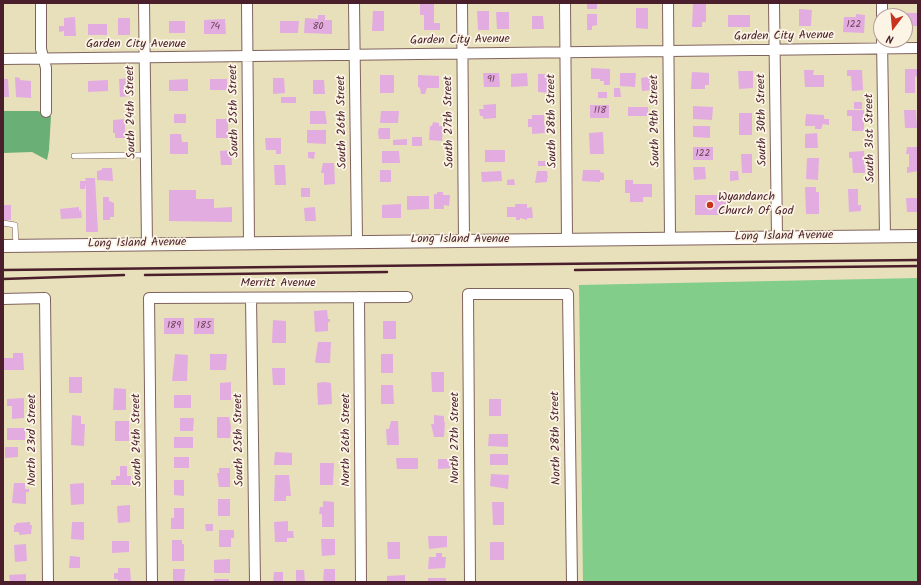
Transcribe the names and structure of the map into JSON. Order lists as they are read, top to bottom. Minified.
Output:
{"streets":{"street":["Garden City Avenue","South 25th Street","South 24th Street","South 30th Street","South 28th Street","South 29th Street","South 26th Street","South 27th Street","South 31st Street","Long Island Avenue","Merritt Avenue","North 27th Street","North 28th Street","North 23rd Street","North 26th Street"]},"crossings":[["Garden City Avenue","South 25th Street"],["Garden City Avenue","South 24th Street"],["Garden City Avenue","South 30th Street"],["Garden City Avenue","South 28th Street"],["Garden City Avenue","South 29th Street"],["Garden City Avenue","South 26th Street"],["Garden City Avenue","South 27th Street"],["South 25th Street","Long Island Avenue"],["South 25th Street","Merritt Avenue"],["South 24th Street","Long Island Avenue"],["South 24th Street","Merritt Avenue"],["South 30th Street","Long Island Avenue"],["South 28th Street","Long Island Avenue"],["South 29th Street","Long Island Avenue"],["South 26th Street","Long Island Avenue"],["South 27th Street","Long Island Avenue"],["South 31st Street","Long Island Avenue"],["Merritt Avenue","North 26th Street"],["North 27th Street","North 28th Street"]],"places":["Wyandanch Church Of God"],"house_numbers":["122","74","80","91","118","122","189","185"],"north":"bottom"}
